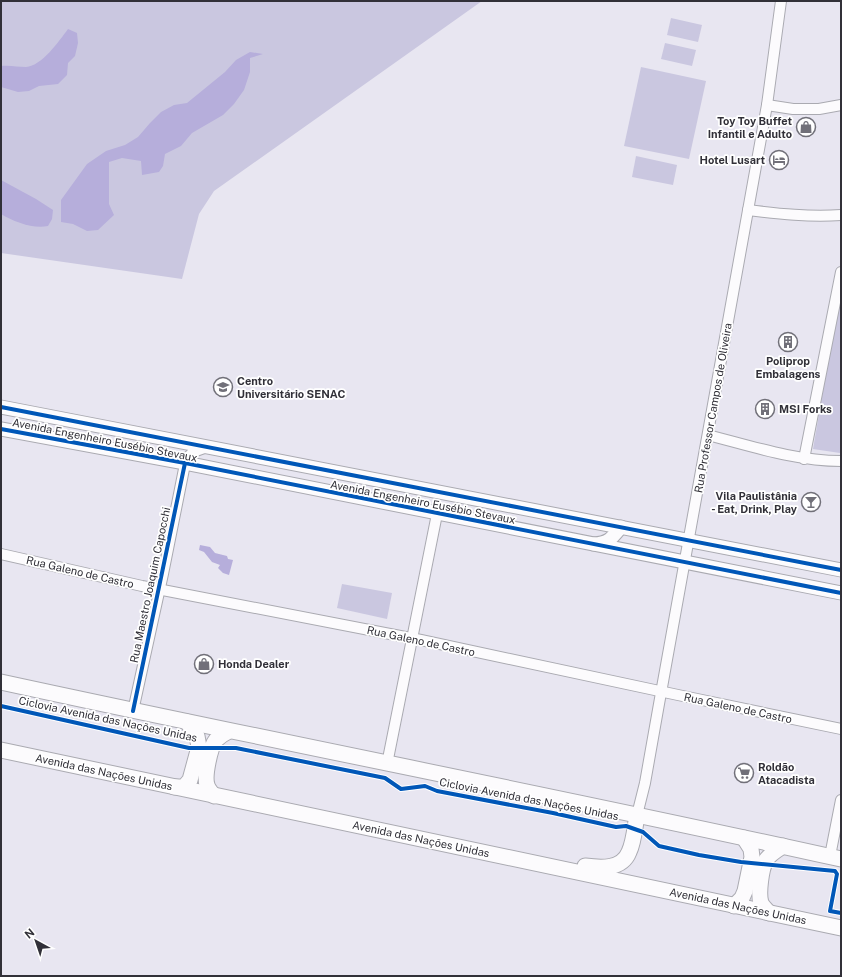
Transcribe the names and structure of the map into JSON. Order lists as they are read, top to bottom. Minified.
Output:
{"streets":{"highway":["Avenida das Nações Unidas"],"main road":["Avenida Engenheiro Eusébio Stevaux"],"street":["Rua Professor Campos de Oliveira","Rua Galeno de Castro","Rua Maestro Joaquim Capocchi"],"cycle path":["Ciclovia Avenida das Nações Unidas"]},"crossings":[["Rua Professor Campos de Oliveira","Avenida Engenheiro Eusébio Stevaux"],["Rua Professor Campos de Oliveira","Rua Galeno de Castro"],["Avenida Engenheiro Eusébio Stevaux","Rua Maestro Joaquim Capocchi"],["Rua Galeno de Castro","Rua Maestro Joaquim Capocchi"]],"places":{"shop":["Toy Toy Buffet Infantil e Adulto","Honda Dealer"],"hotel":["Hotel Lusart"],"building":["Poliprop Embalagens","MSI Forks"],"school or university":["Centro Universitário SENAC"],"bar":["Vila Paulistânia - Eat, Drink, Play"],"supermarket":["Roldão Atacadista"]},"north":"top left"}
